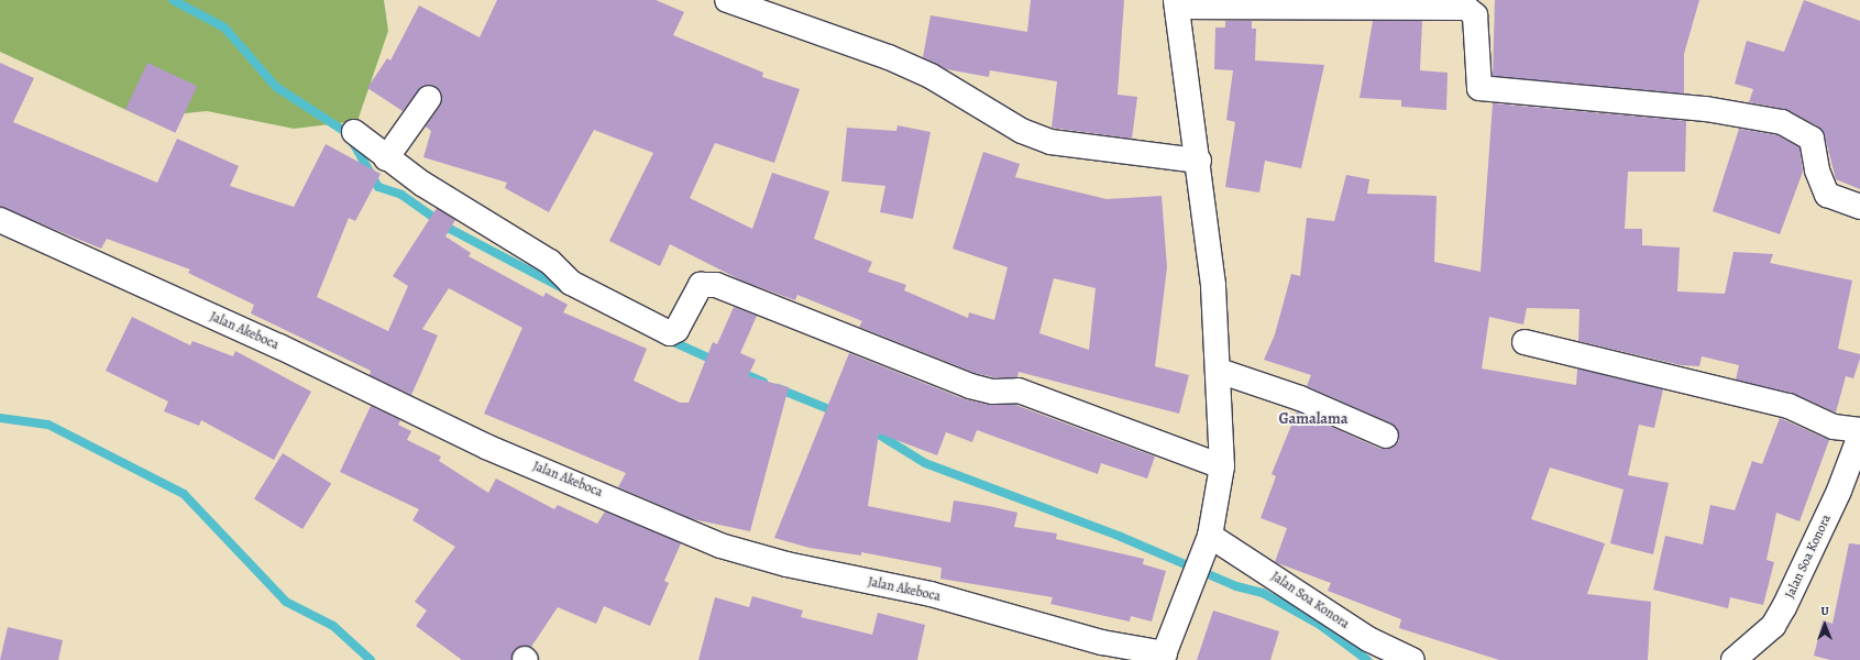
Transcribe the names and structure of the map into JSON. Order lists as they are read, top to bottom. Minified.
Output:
{"streets":{"street":["Jalan Akeboca","Jalan Soa Konora"]},"districts":["Gamalama"],"north":"top"}
